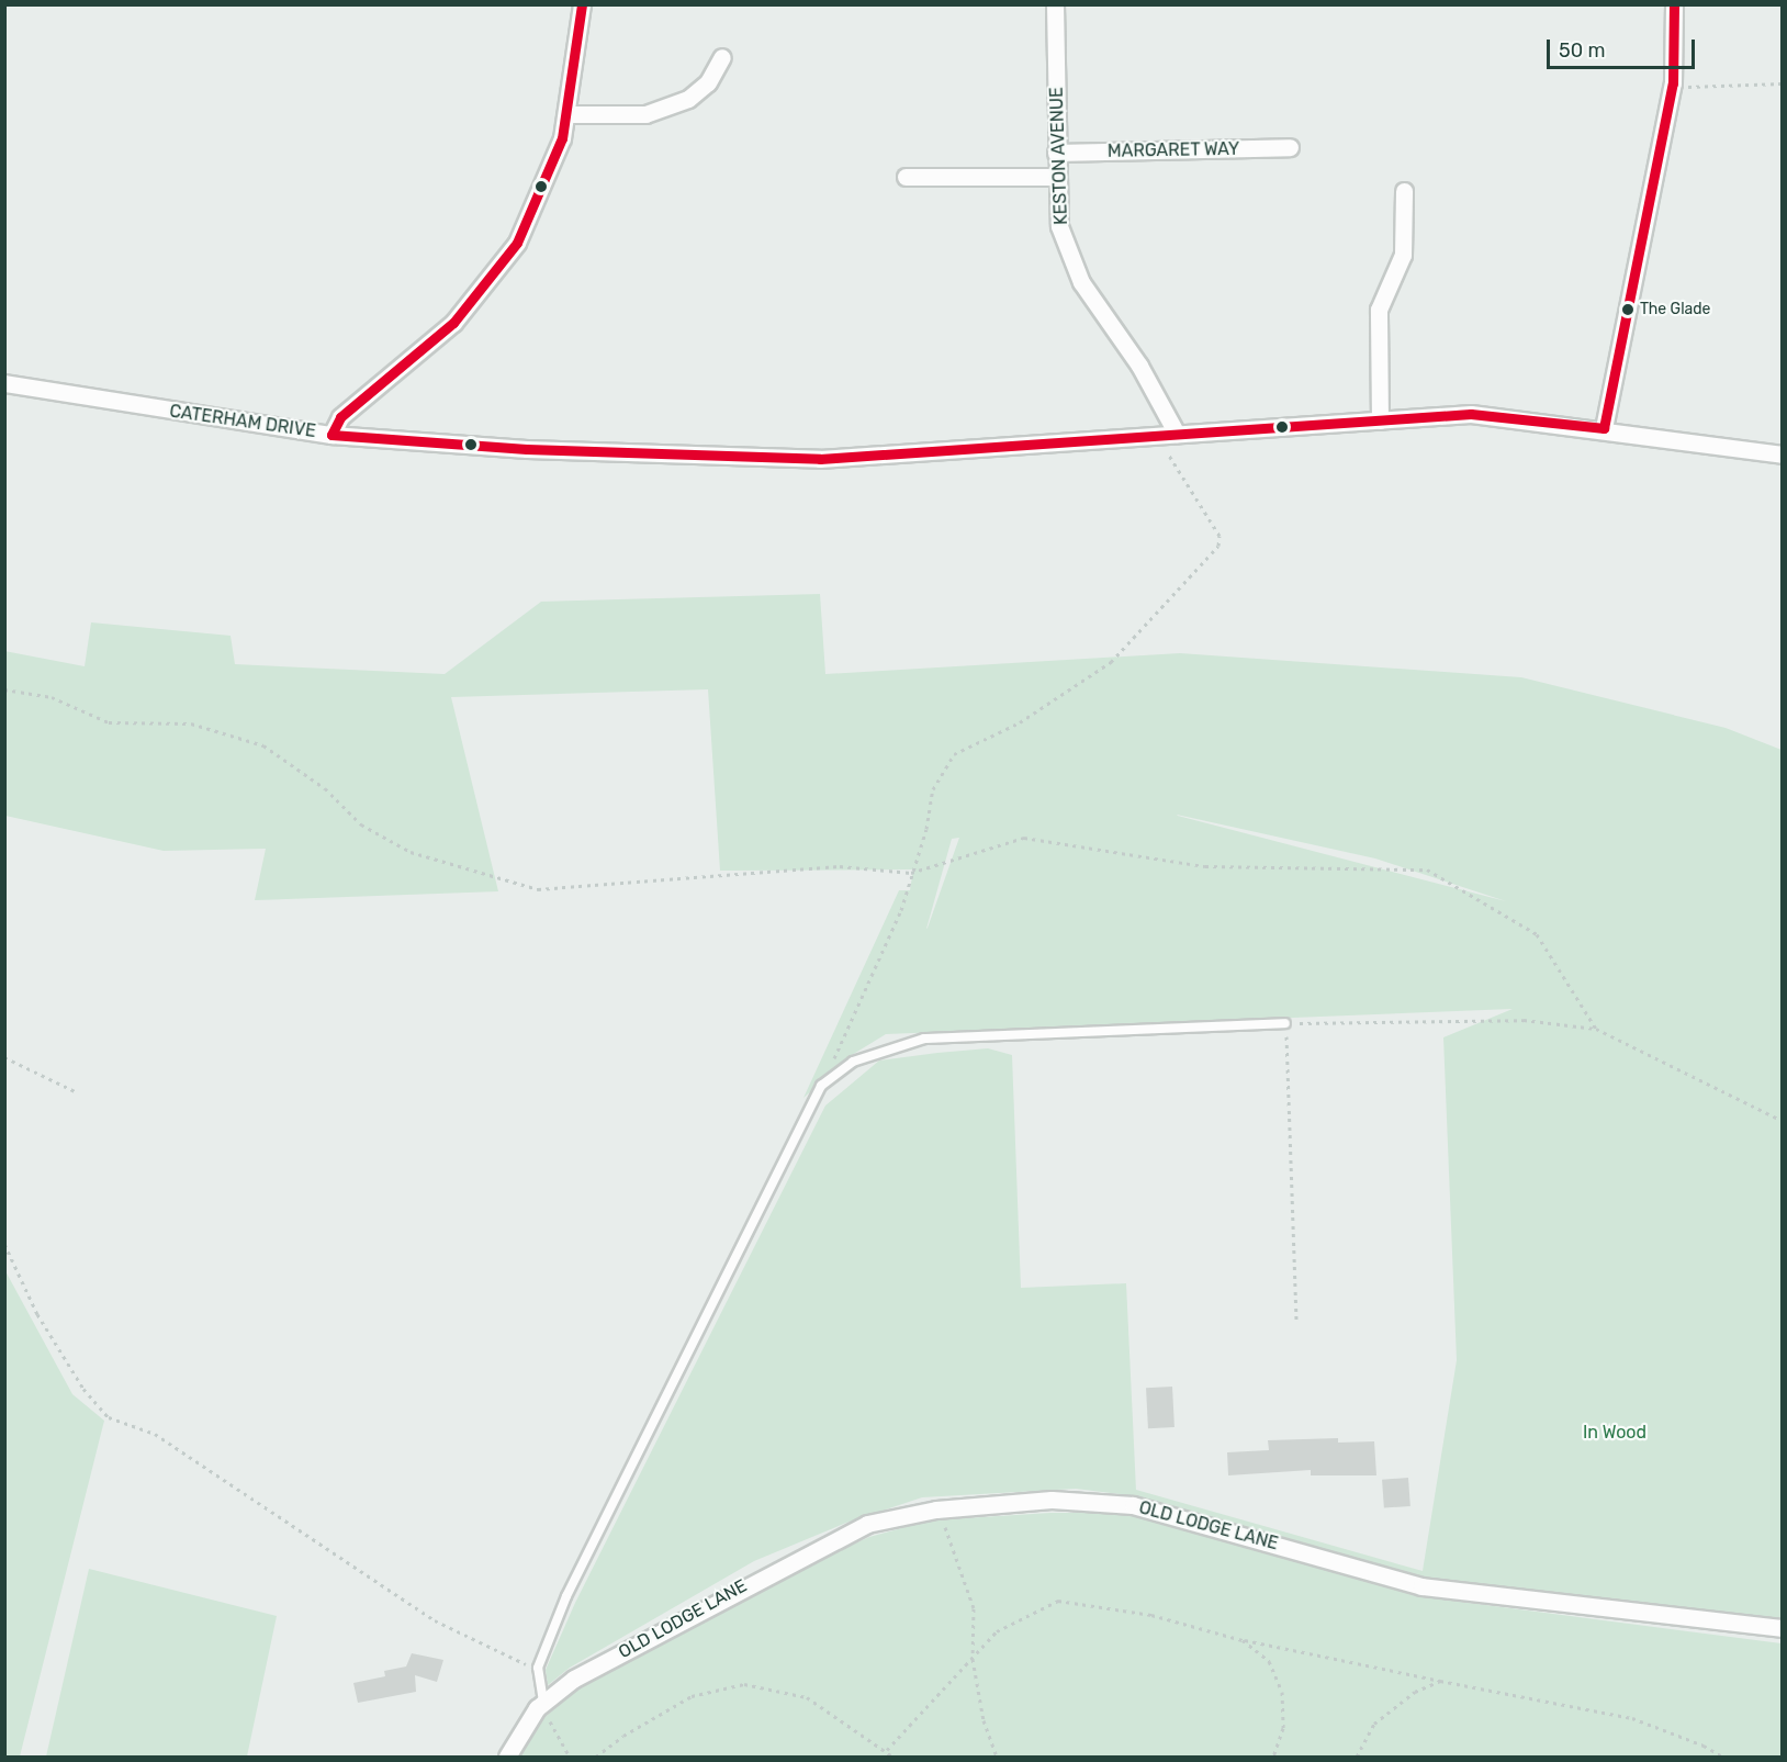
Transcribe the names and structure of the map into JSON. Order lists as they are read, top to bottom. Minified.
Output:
{"streets":{"street":["MARGARET WAY","KESTON AVENUE","CATERHAM DRIVE","OLD LODGE LANE"]},"crossings":[["MARGARET WAY","KESTON AVENUE"],["KESTON AVENUE","CATERHAM DRIVE"]],"parks":["In Wood"],"places":["The Glade"],"scale_bar":"50 m"}
